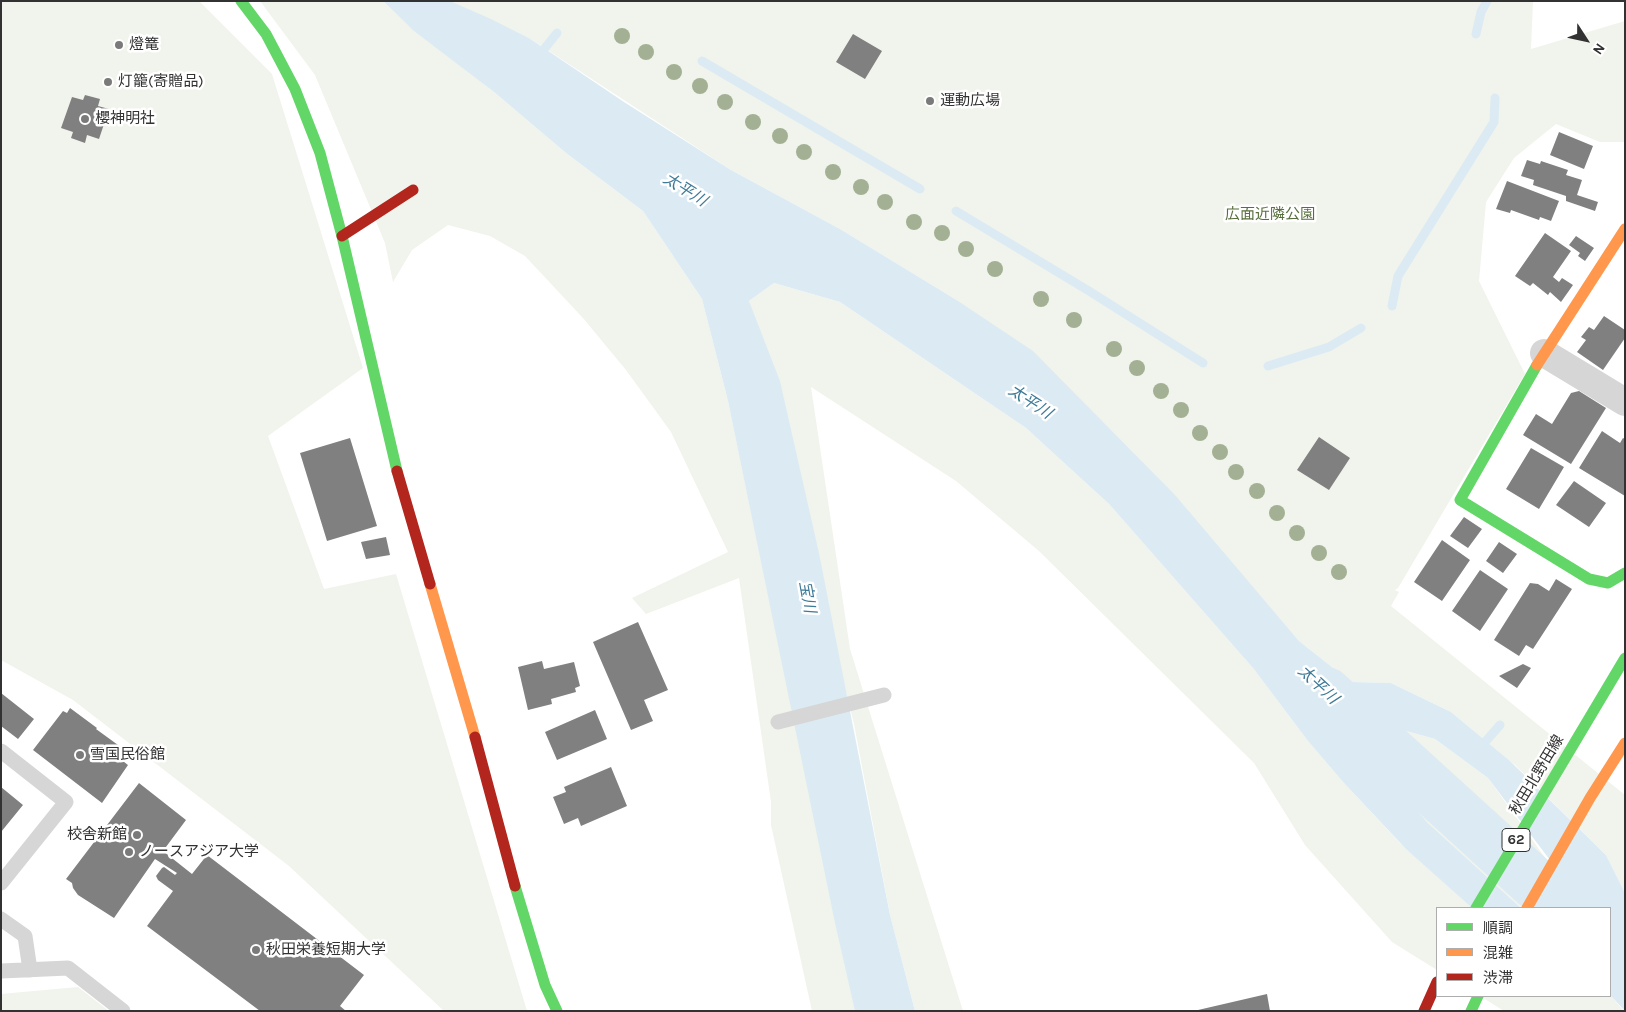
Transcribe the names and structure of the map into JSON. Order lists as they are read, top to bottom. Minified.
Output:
{"streets":{"street":["秋田北野田線","62"]},"water":["太平川","宝川"],"parks":["広面近隣公園"],"places":["燈篭","灯籠(寄贈品)","運動広場","櫻神明社","雪国民俗館","校舎新館","ノースアジア大学","秋田栄養短期大学"],"legend":["順調","混雑","渋滞"],"north":"bottom right"}
